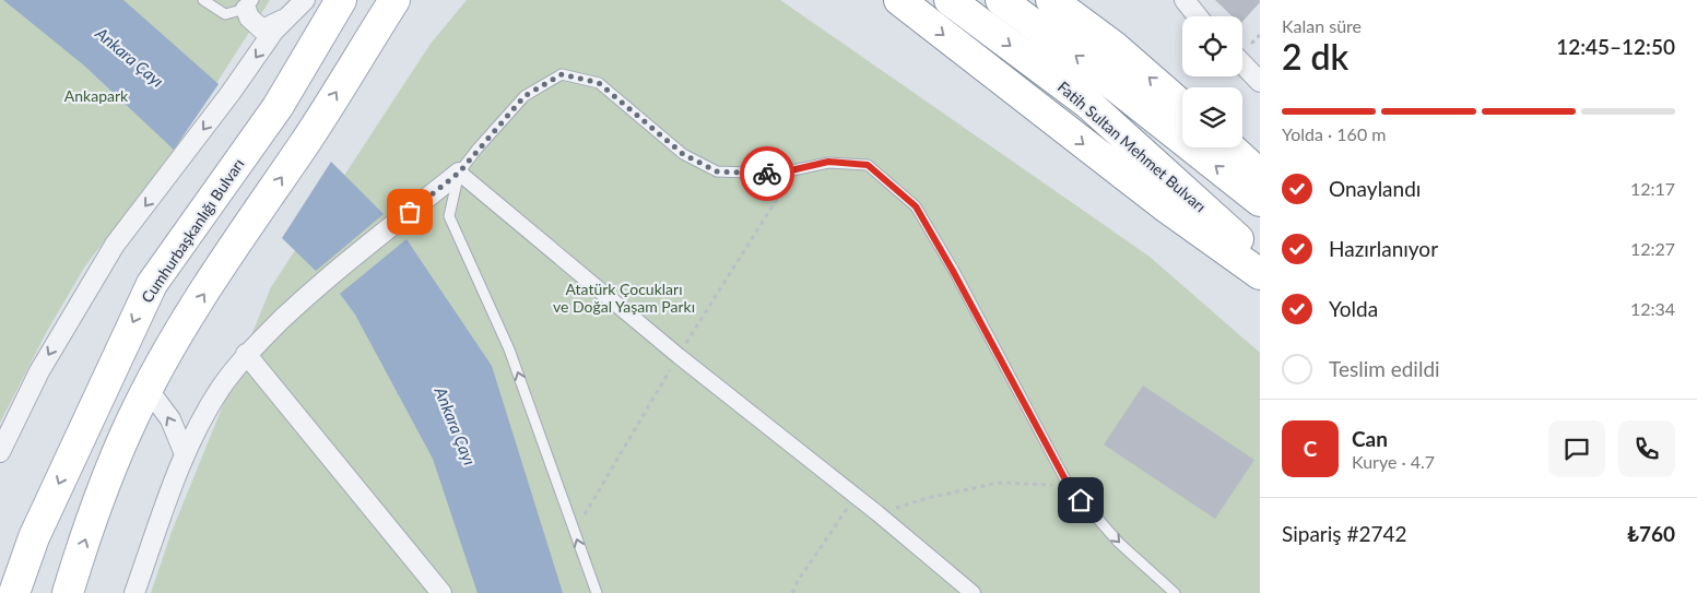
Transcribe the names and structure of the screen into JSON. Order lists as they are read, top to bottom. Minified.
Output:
{"streets":{"main road":["Fatih Sultan Mehmet Bulvarı","Cumhurbaşkanlığı Bulvarı"]},"water":["Ankara Çayı"],"parks":["Ankapark","Atatürk Çocukları ve Doğal Yaşam Parkı"],"page":{"heading":["2 dk","Kalan süre","12:45–12:50"],"panel":["Can","Kurye · 4.7","Sipariş #2742","₺760"],"bar":"Yolda · 160 m","list":[["Onaylandı","12:17"],["Hazırlanıyor","12:27"],["Yolda","12:34"],"Teslim edildi"],"round":"C"}}
